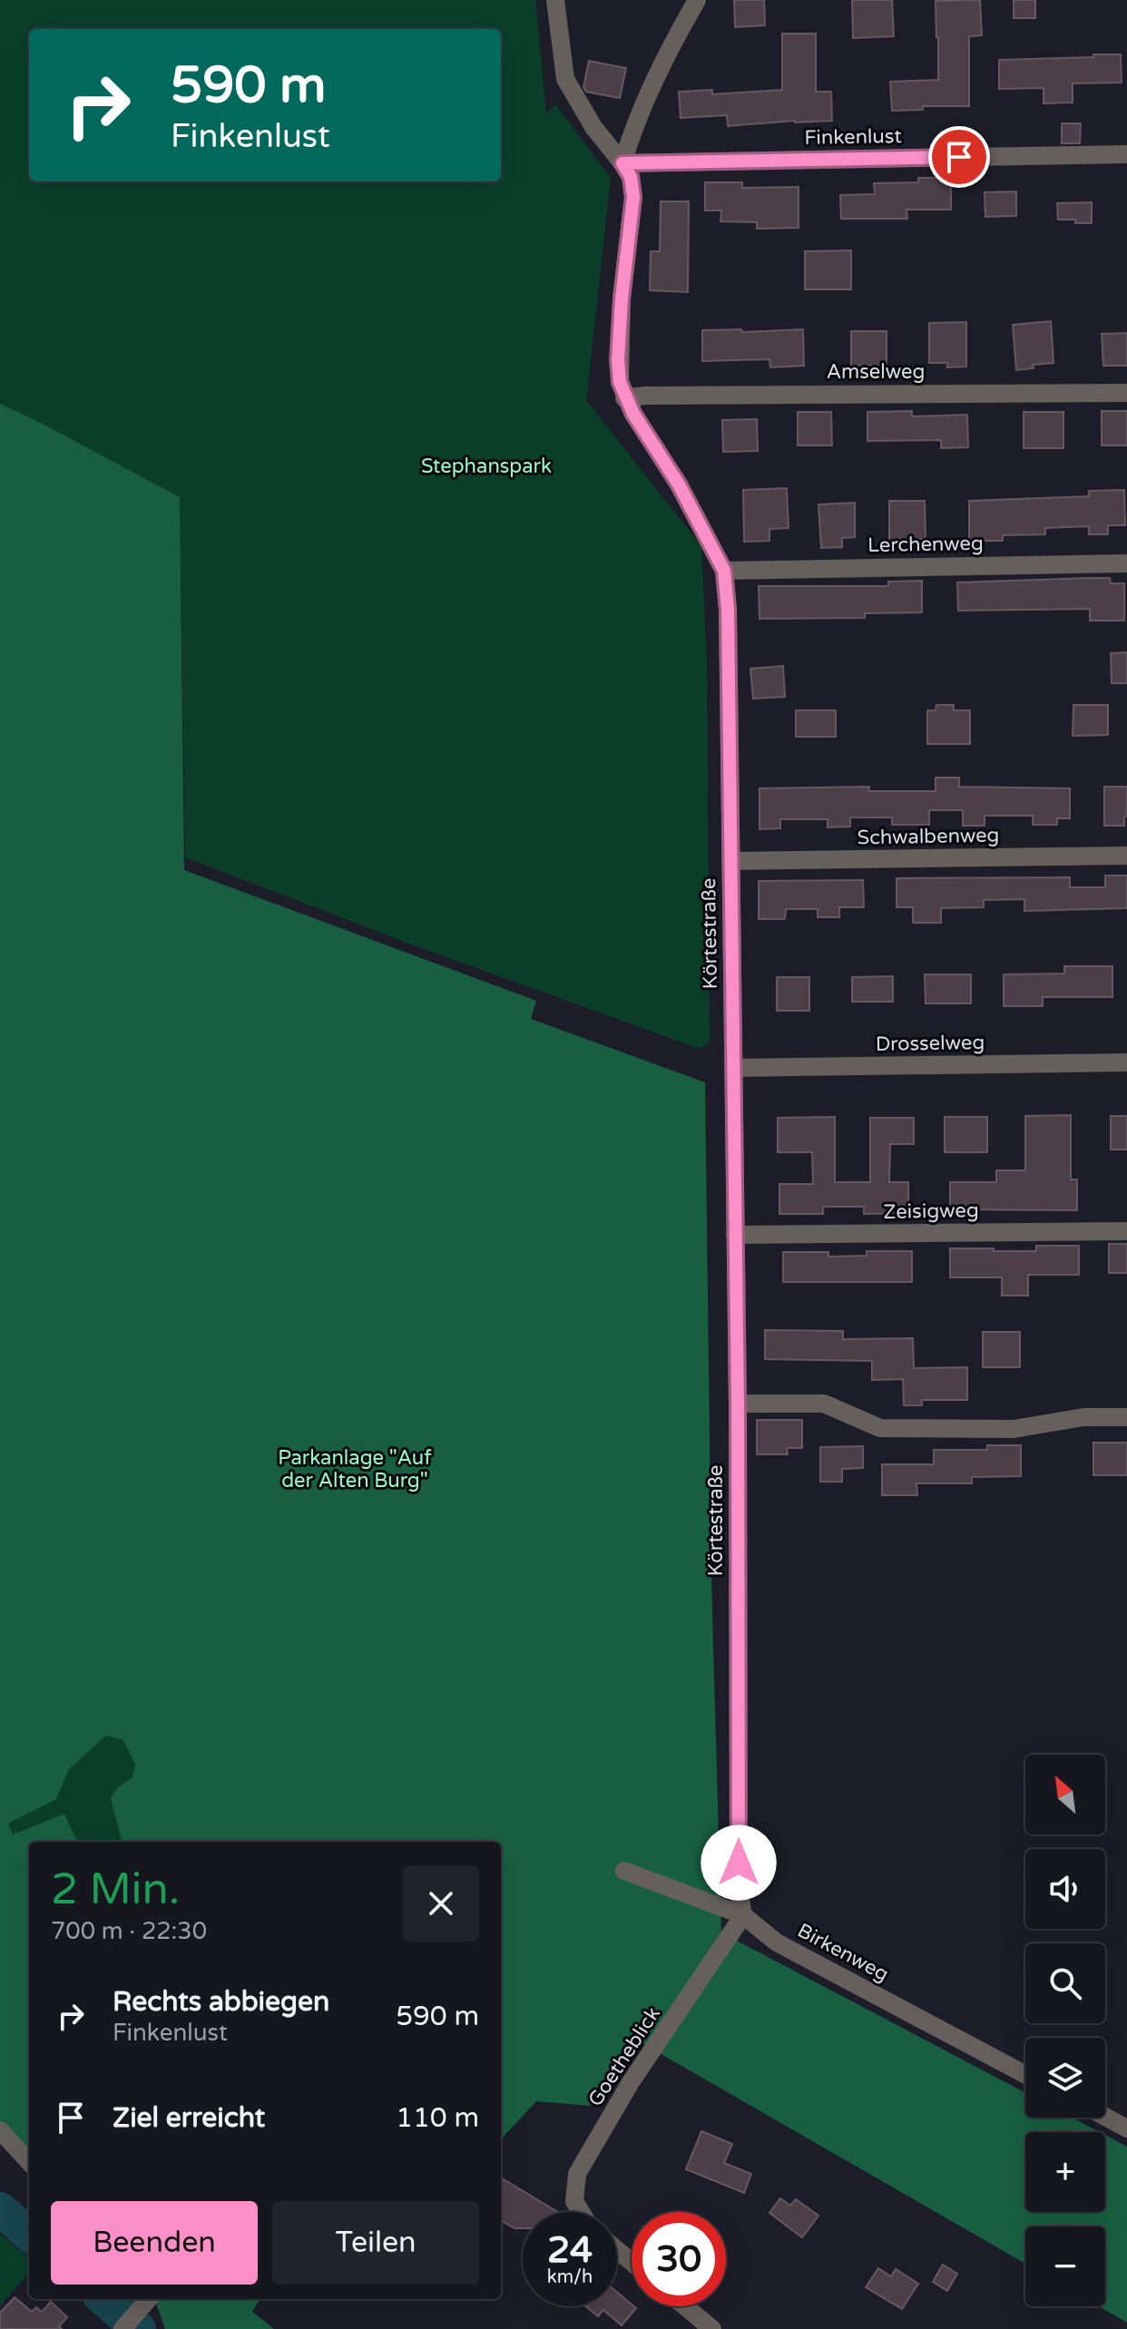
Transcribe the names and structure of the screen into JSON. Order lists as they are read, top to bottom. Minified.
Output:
{"streets":{"street":["Finkenlust","Amselweg","Lerchenweg","Schwalbenweg","Körtestraße","Drosselweg","Zeisigweg","Birkenweg","Goetheblick"]},"crossings":[["Finkenlust","Körtestraße"],["Amselweg","Körtestraße"],["Lerchenweg","Körtestraße"],["Schwalbenweg","Körtestraße"],["Körtestraße","Drosselweg"],["Körtestraße","Zeisigweg"],["Körtestraße","Birkenweg"],["Körtestraße","Goetheblick"],["Birkenweg","Goetheblick"]],"parks":["Stephanspark","Parkanlage \"Auf der Alten Burg\""],"north":"top left","page":{"turn":["590 m","Finkenlust"],"map_buttons":["+","−"],"heading":["2 Min.","700 m · 22:30"],"list":[{"name":"Rechts abbiegen","note":"Finkenlust","value":"590 m"},{"name":"Ziel erreicht","value":"110 m"}],"buttons":["Beenden","Teilen"],"speed":"24 km/h","limit":"30"}}
